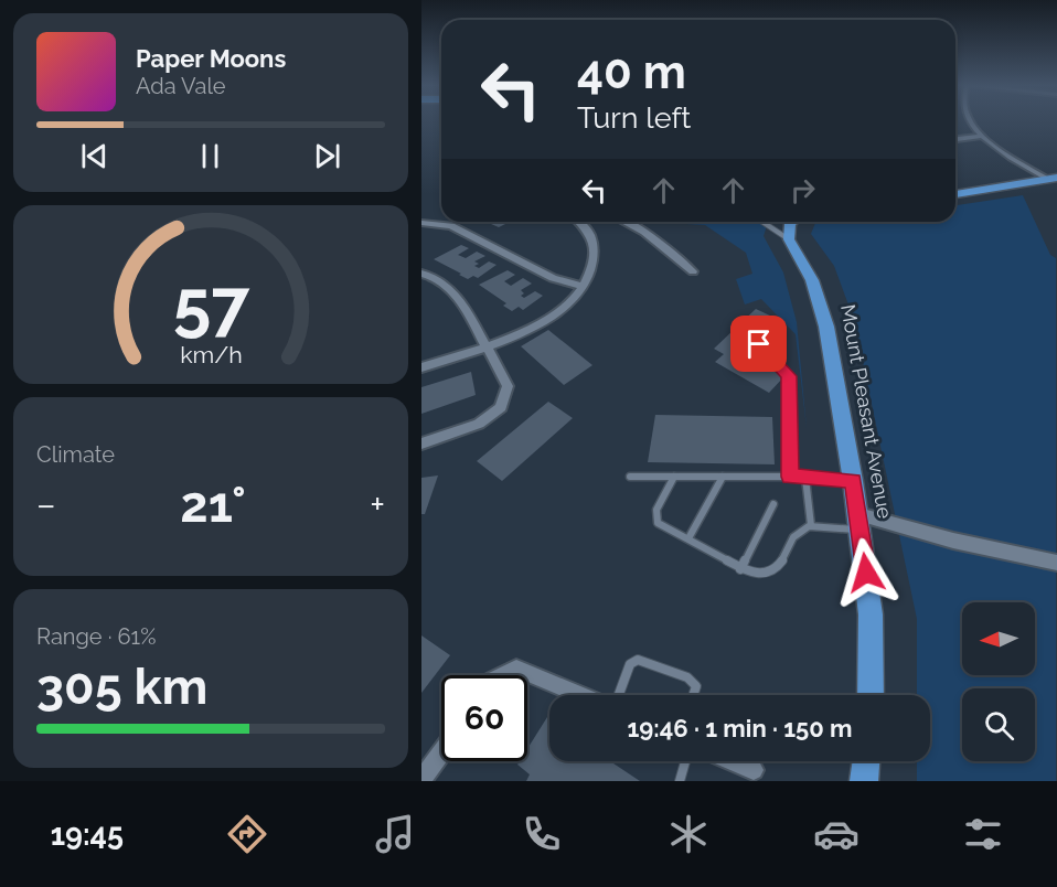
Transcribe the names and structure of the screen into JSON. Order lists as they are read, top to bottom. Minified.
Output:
{"streets":{"main road":["Mount Pleasant Avenue"]},"north":"left","page":{"turn":["40 m","Turn left"],"song":["Paper Moons","Ada Vale"],"tile":["Climate",["Range · 61%","305 km"]],"heat":["−","21°","+"],"limit":"60","trip":"19:46 · 1 min · 150 m","tabs":"19:45","gauge":["57","km/h"]}}
